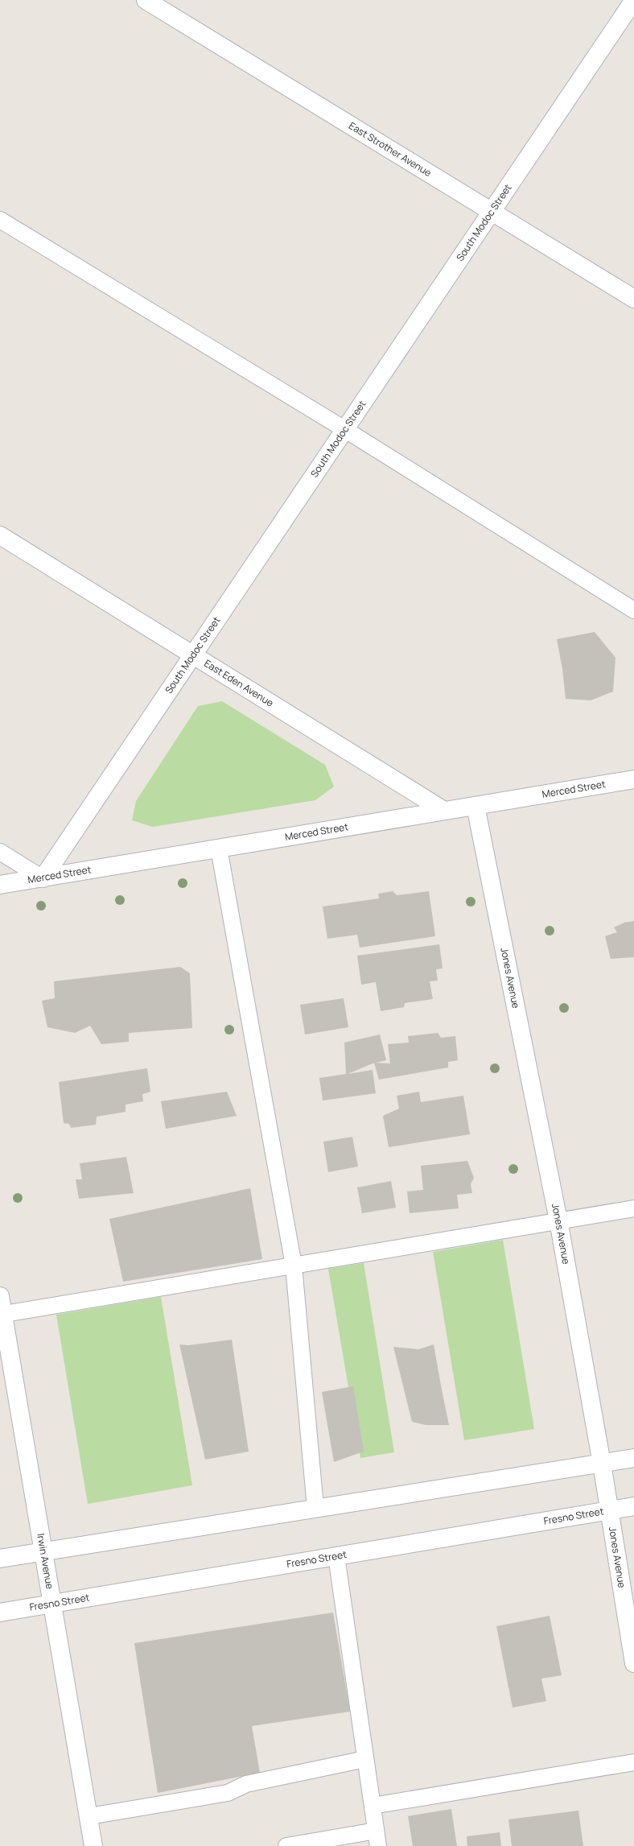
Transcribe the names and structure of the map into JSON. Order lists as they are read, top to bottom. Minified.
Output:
{"streets":{"street":["East Strother Avenue","South Modoc Street","East Eden Avenue","Merced Street","Jones Avenue","Fresno Street","Irwin Avenue"]},"crossings":[["East Strother Avenue","South Modoc Street"],["South Modoc Street","East Eden Avenue"],["South Modoc Street","Merced Street"],["East Eden Avenue","Merced Street"],["Merced Street","Jones Avenue"],["Jones Avenue","Fresno Street"],["Fresno Street","Irwin Avenue"]]}
